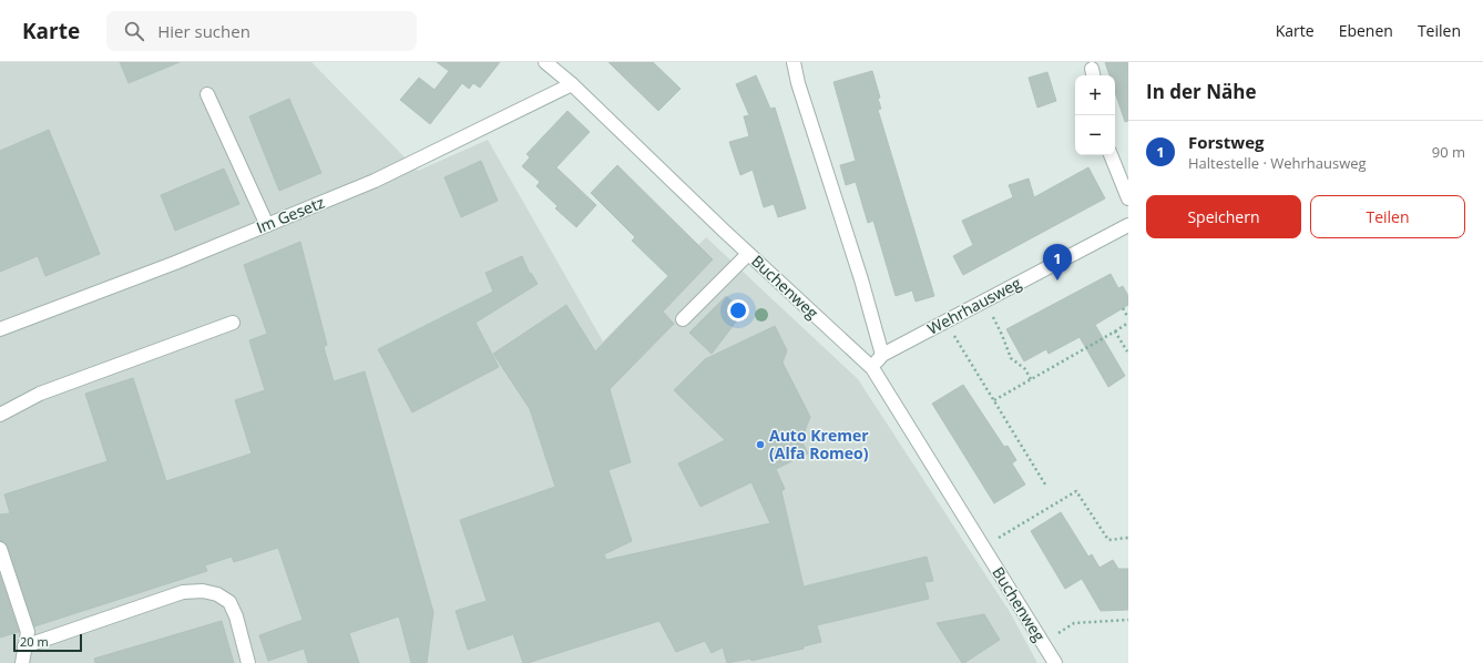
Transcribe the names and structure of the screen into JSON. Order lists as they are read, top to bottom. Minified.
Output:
{"streets":{"street":["Im Gesetz","Buchenweg","Wehrhausweg"]},"crossings":[["Im Gesetz","Buchenweg"],["Buchenweg","Wehrhausweg"]],"places":["Auto Kremer (Alfa Romeo)"],"scale_bar":"20 m","page":{"header":"Karte","search":"Hier suchen","nav":["Karte","Ebenen","Teilen"],"heading":"In der Nähe","map_buttons":["+","−"],"list":[{"mark":"1","name":"Forstweg","note":"Haltestelle · Wehrhausweg","value":"90 m"}],"buttons":["Speichern","Teilen"],"pins":"1","scale":"20 m"}}
